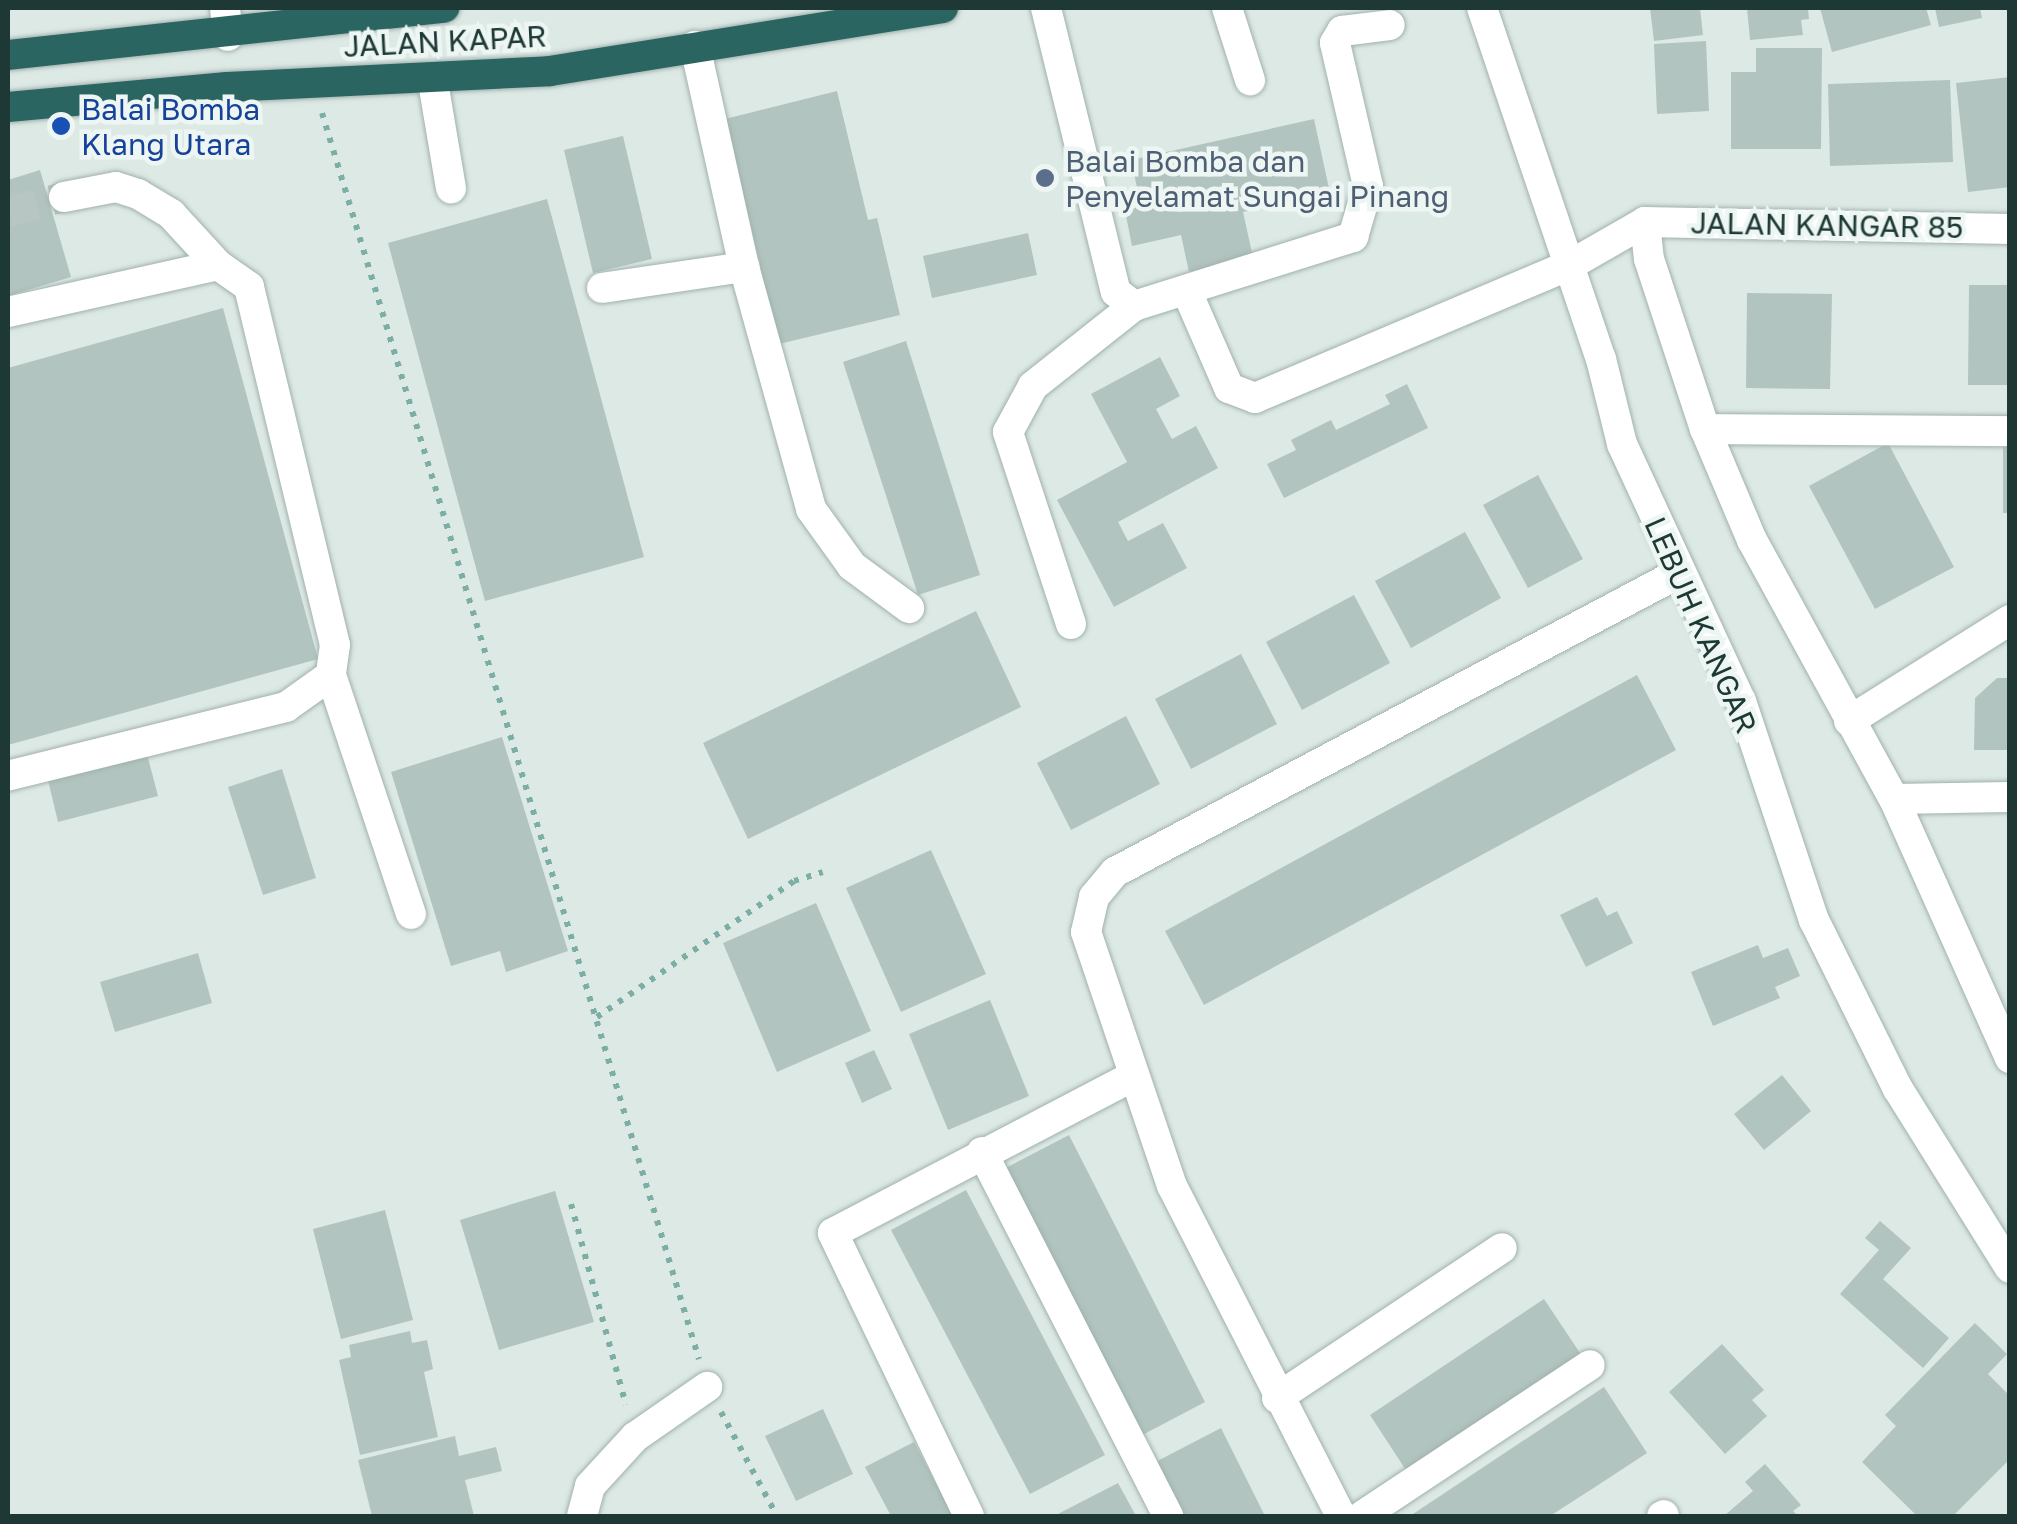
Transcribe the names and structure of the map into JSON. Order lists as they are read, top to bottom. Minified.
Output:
{"streets":{"highway":["JALAN KAPAR"],"street":["JALAN KANGAR 85","LEBUH KANGAR"]},"places":["Balai Bomba Klang Utara","Balai Bomba dan Penyelamat Sungai Pinang"]}
